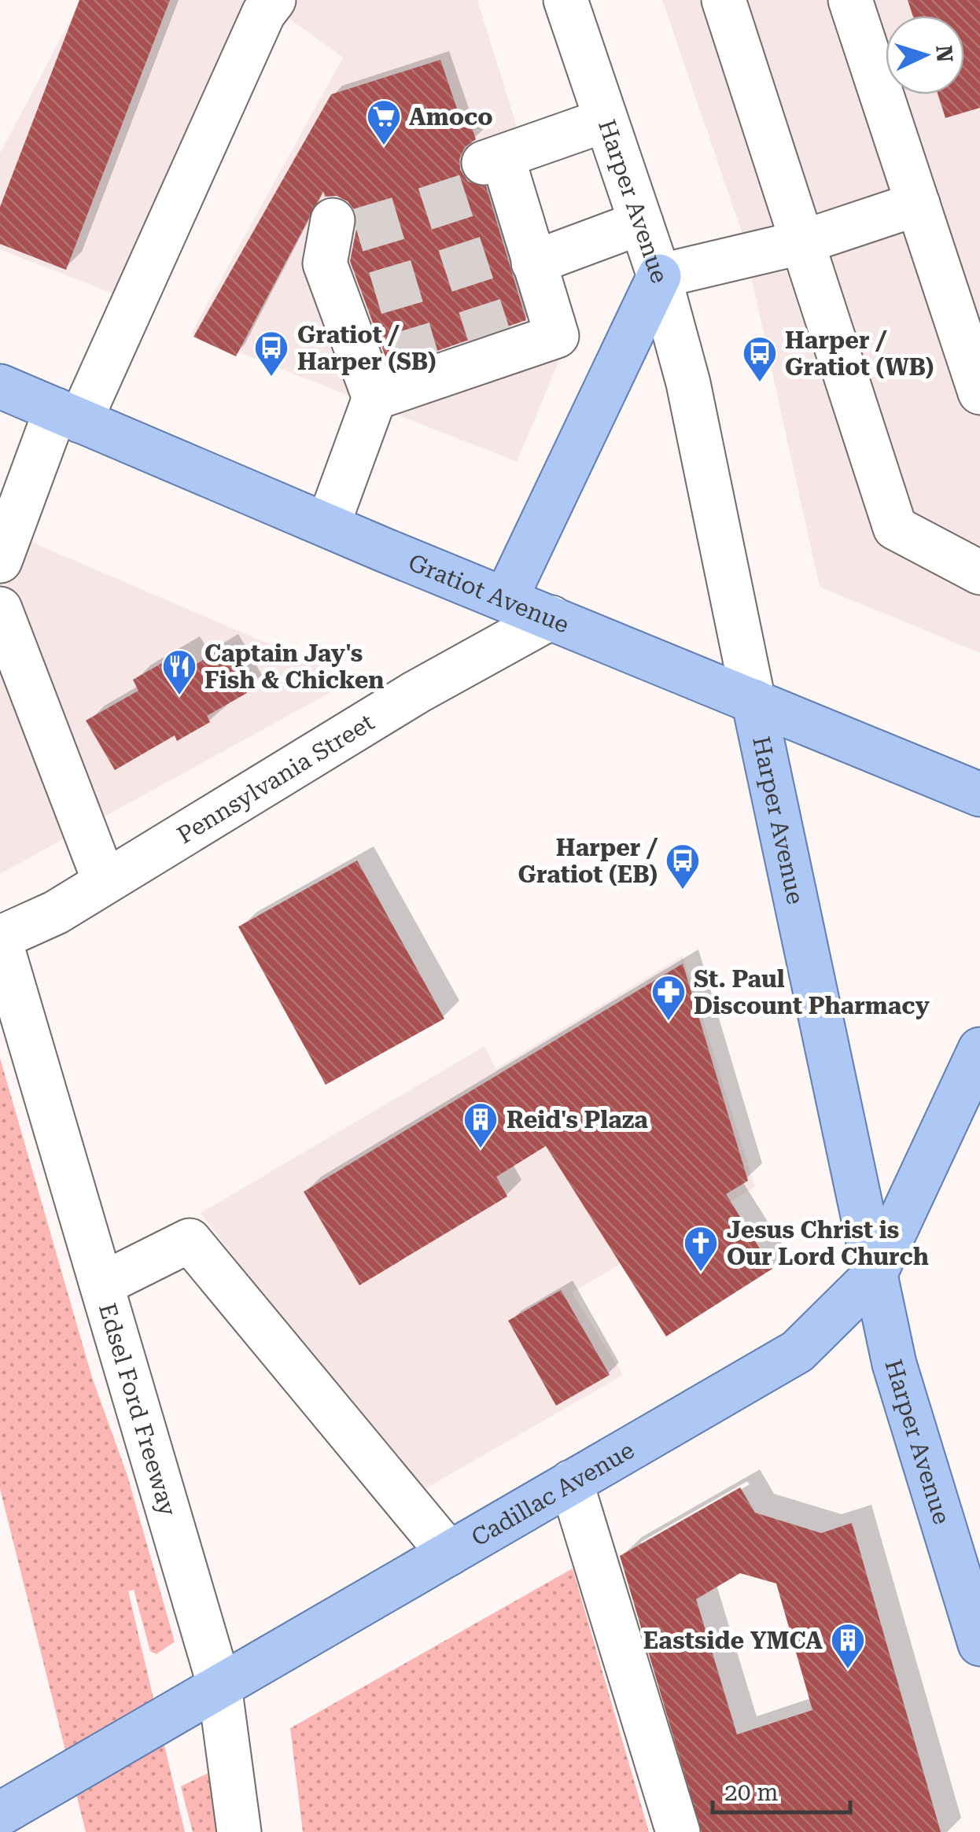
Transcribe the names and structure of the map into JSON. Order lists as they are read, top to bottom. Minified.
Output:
{"streets":{"main road":["Harper Avenue","Gratiot Avenue","Cadillac Avenue"],"street":["Pennsylvania Street","Edsel Ford Freeway"]},"crossings":[["Harper Avenue","Gratiot Avenue"],["Harper Avenue","Cadillac Avenue"],["Gratiot Avenue","Pennsylvania Street"],["Pennsylvania Street","Edsel Ford Freeway"],["Edsel Ford Freeway","Cadillac Avenue"]],"places":{"supermarket":["Amoco"],"bus stop":["Gratiot / Harper (SB)","Harper / Gratiot (WB)","Harper / Gratiot (EB)"],"restaurant":["Captain Jay's Fish & Chicken"],"pharmacy":["St. Paul Discount Pharmacy"],"building":["Reid's Plaza","Eastside YMCA"],"church":["Jesus Christ is Our Lord Church"]},"scale_bar":"20 m","north":"right"}
